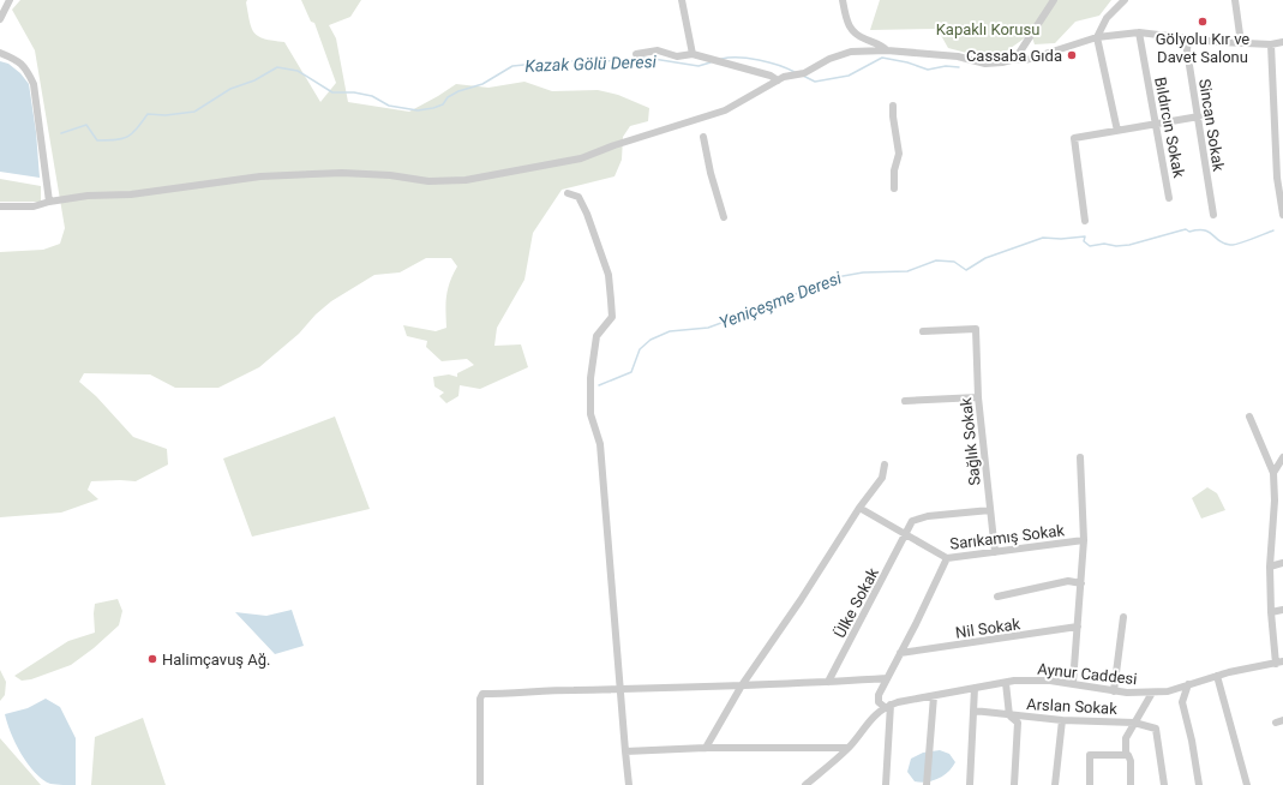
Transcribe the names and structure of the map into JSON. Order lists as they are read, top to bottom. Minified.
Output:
{"streets":{"street":["Sincan Sokak","Bıldırcın Sokak","Sağlık Sokak","Sarıkamış Sokak","Ülke Sokak","Nil Sokak","Aynur Caddesi","Arslan Sokak"]},"crossings":[["Sağlık Sokak","Sarıkamış Sokak"],["Sağlık Sokak","Ülke Sokak"],["Sarıkamış Sokak","Ülke Sokak"]],"water":["Kazak Gölü Deresi","Yeniçeşme Deresi"],"parks":["Kapaklı Korusu"],"places":["Gölyolu Kır ve Davet Salonu","Cassaba Gıda","Halimçavuş Ağ."]}
